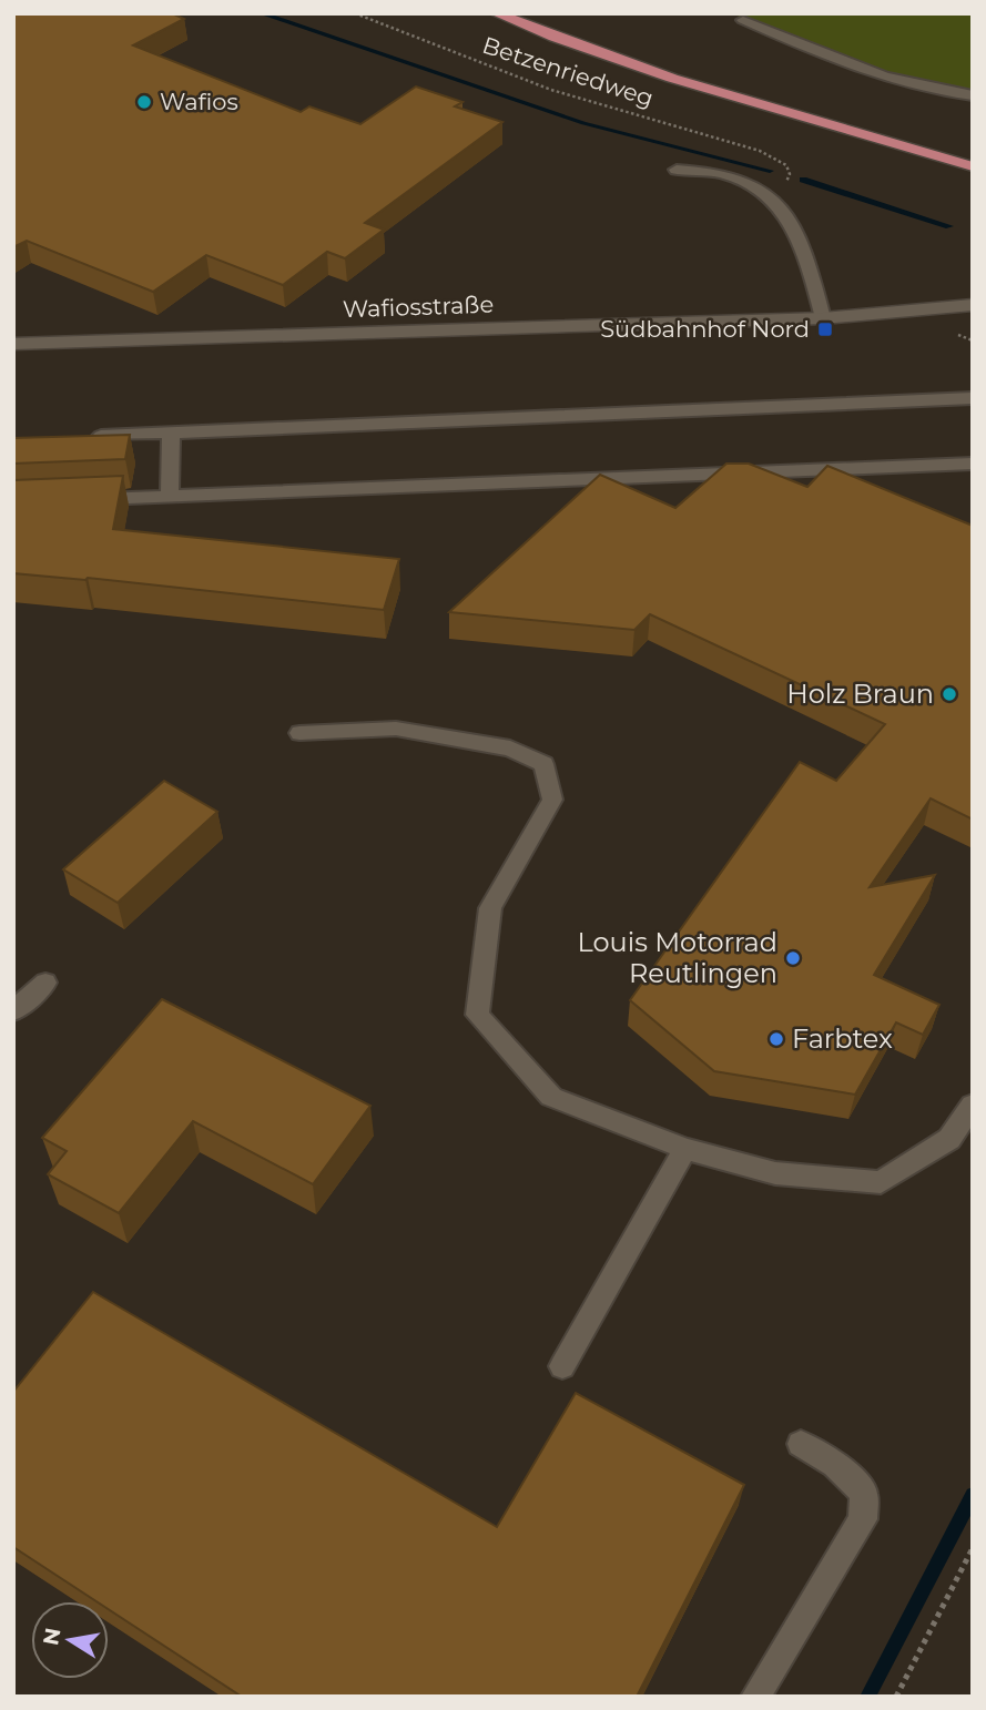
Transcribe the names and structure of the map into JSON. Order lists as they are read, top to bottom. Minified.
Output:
{"streets":{"street":["Wafiosstraße"],"path":["Betzenriedweg"]},"places":{"other":["Wafios","Holz Braun","Louis Motorrad Reutlingen","Farbtex"],"transit":["Südbahnhof Nord"]},"north":"left"}
